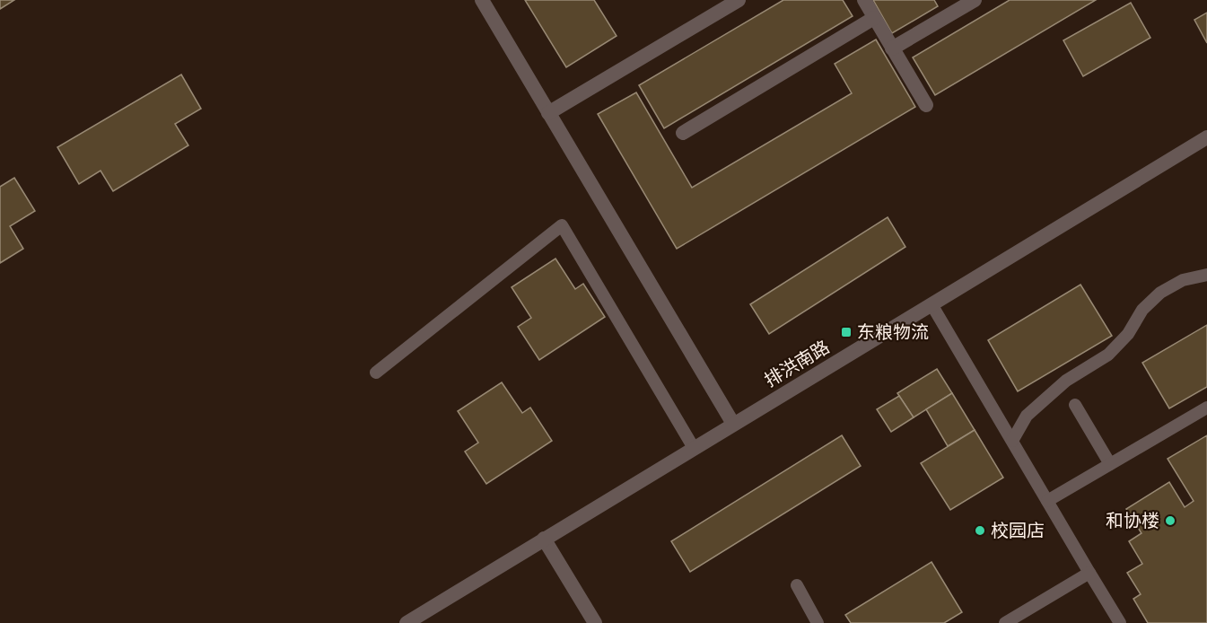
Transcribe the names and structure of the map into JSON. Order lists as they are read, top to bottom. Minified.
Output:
{"streets":{"street":["排洪南路"]},"places":{"transit":["东粮物流"],"other":["和协楼","校园店"]}}
